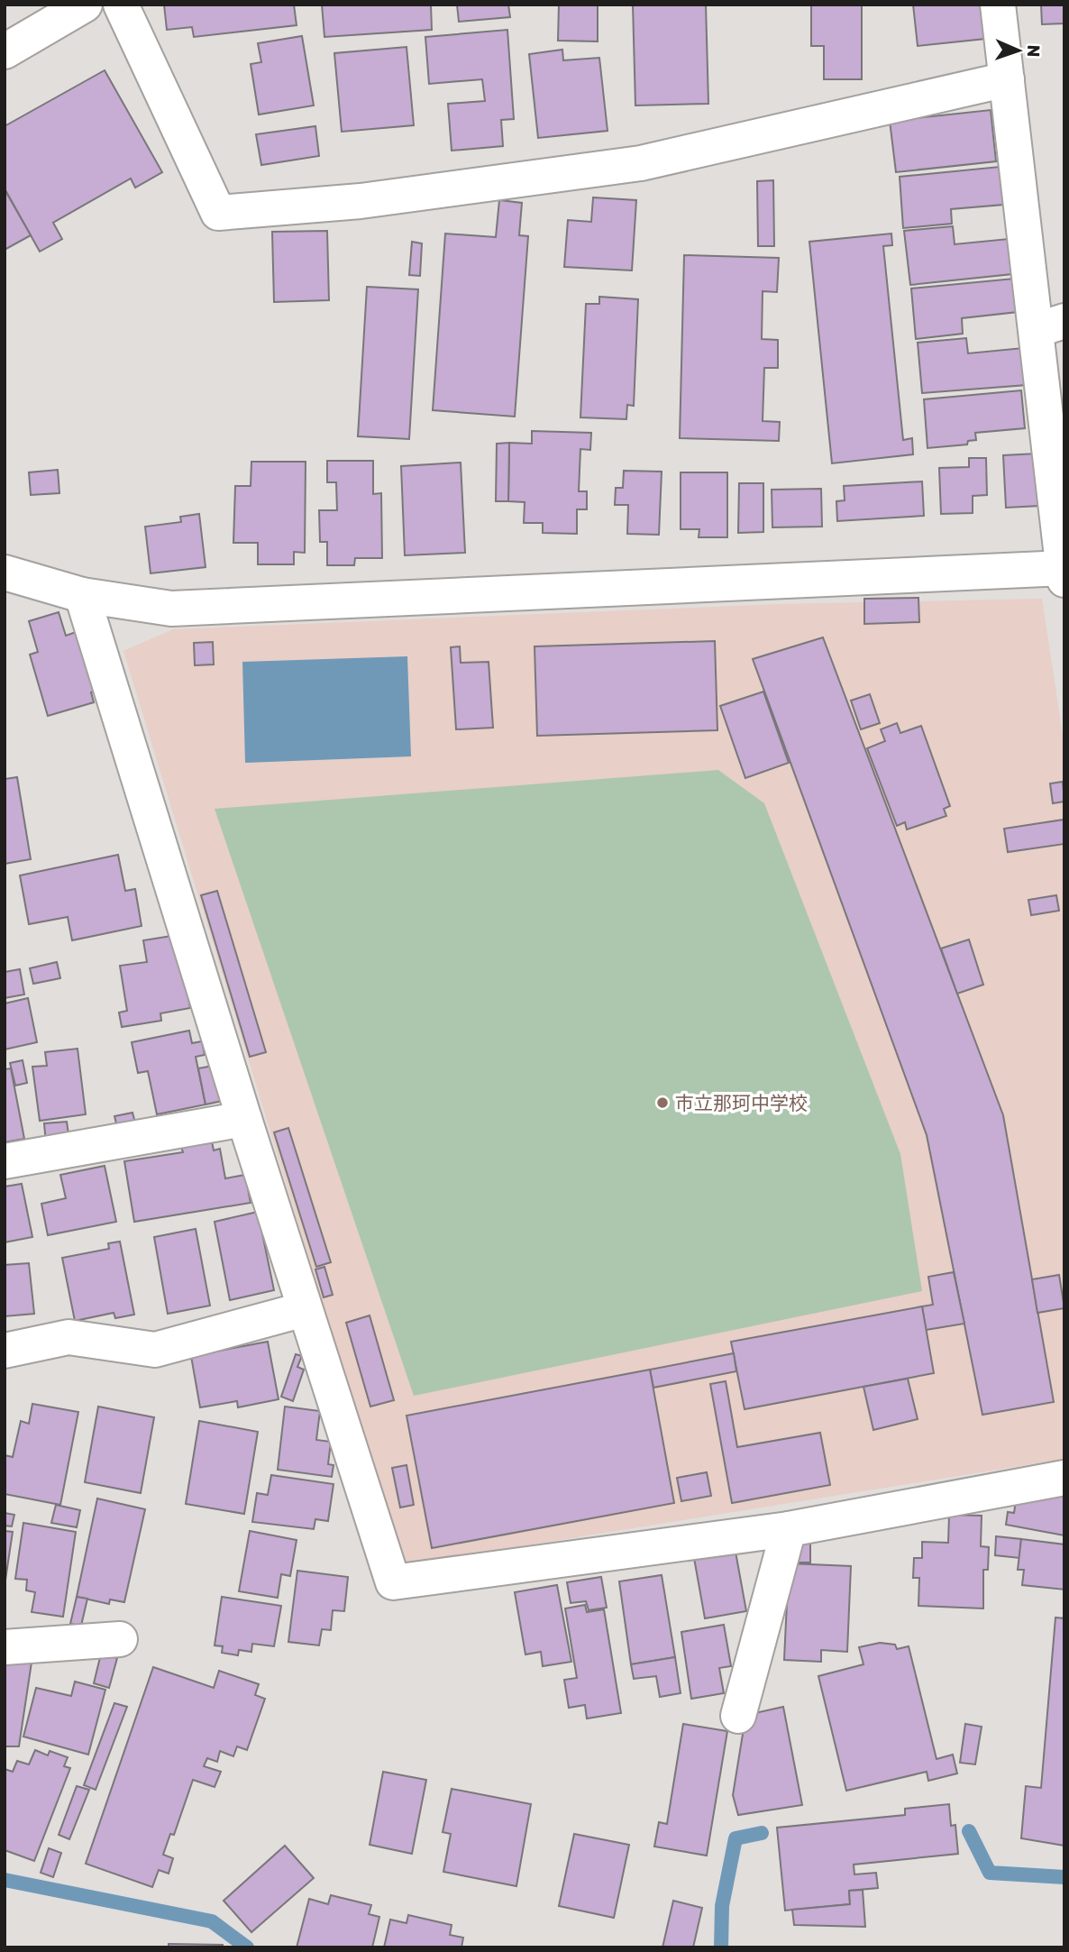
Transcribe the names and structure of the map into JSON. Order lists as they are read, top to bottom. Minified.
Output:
{"places":["市立那珂中学校"],"north":"right"}
